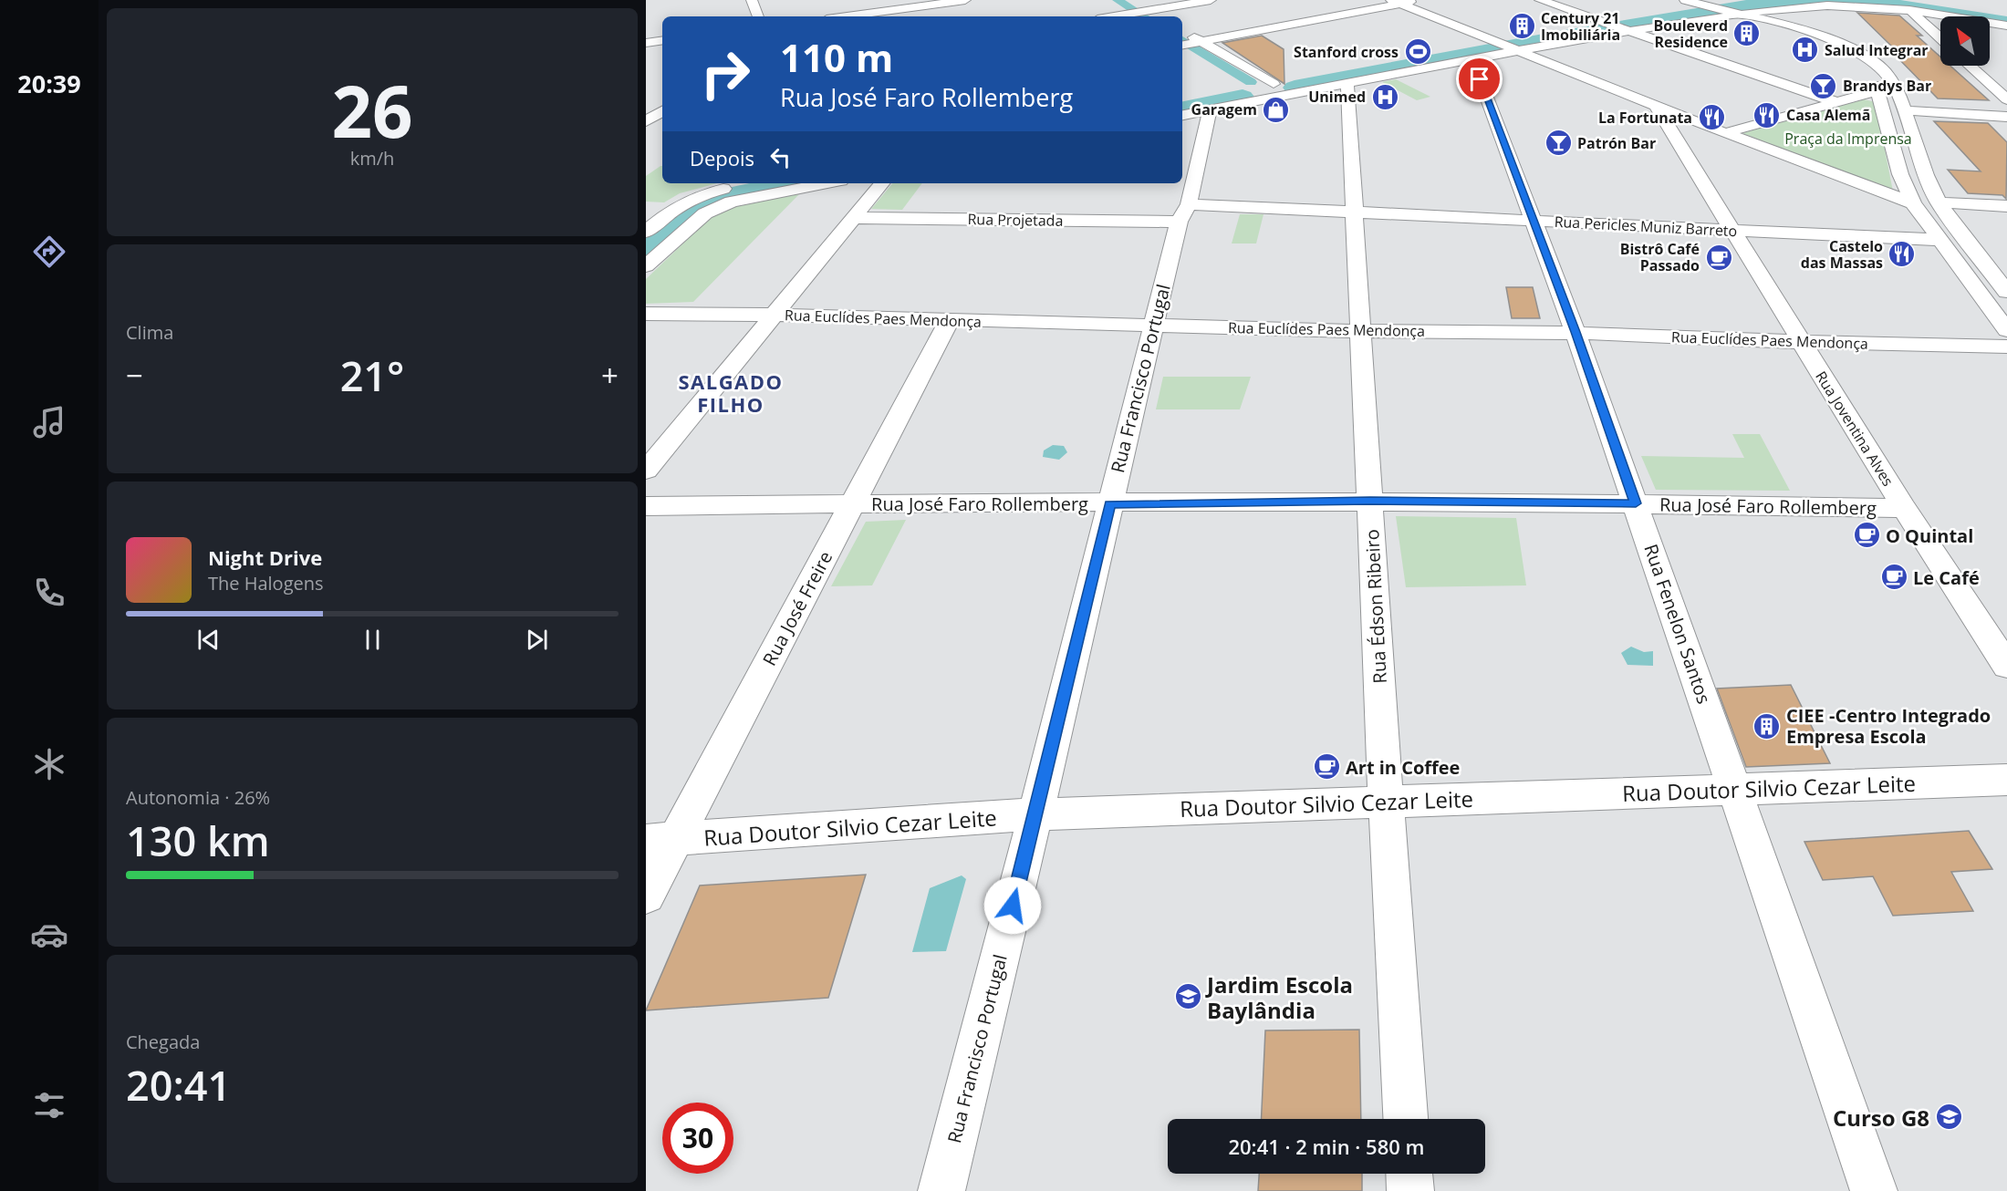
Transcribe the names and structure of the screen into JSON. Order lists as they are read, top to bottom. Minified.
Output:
{"streets":{"street":["Rua Projetada","Rua Pericles Muniz Barreto","Rua Euclídes Paes Mendonça","Rua Francisco Portugal","Rua Joventina Alves","Rua José Faro Rollemberg","Rua Édson Ribeiro","Rua José Freire","Rua Fenelon Santos","Rua Doutor Silvio Cezar Leite"]},"crossings":[["Rua Projetada","Rua Pericles Muniz Barreto"],["Rua Projetada","Rua Francisco Portugal"],["Rua Pericles Muniz Barreto","Rua Francisco Portugal"],["Rua Pericles Muniz Barreto","Rua Joventina Alves"],["Rua Pericles Muniz Barreto","Rua Édson Ribeiro"],["Rua Pericles Muniz Barreto","Rua Fenelon Santos"],["Rua Euclídes Paes Mendonça","Rua Francisco Portugal"],["Rua Euclídes Paes Mendonça","Rua Joventina Alves"],["Rua Euclídes Paes Mendonça","Rua Édson Ribeiro"],["Rua Euclídes Paes Mendonça","Rua José Freire"],["Rua Euclídes Paes Mendonça","Rua Fenelon Santos"],["Rua Francisco Portugal","Rua José Faro Rollemberg"],["Rua Francisco Portugal","Rua Doutor Silvio Cezar Leite"],["Rua Joventina Alves","Rua José Faro Rollemberg"],["Rua José Faro Rollemberg","Rua Édson Ribeiro"],["Rua José Faro Rollemberg","Rua José Freire"],["Rua José Faro Rollemberg","Rua Fenelon Santos"],["Rua Édson Ribeiro","Rua Doutor Silvio Cezar Leite"],["Rua José Freire","Rua Doutor Silvio Cezar Leite"],["Rua Fenelon Santos","Rua Doutor Silvio Cezar Leite"]],"districts":["SALGADO FILHO"],"parks":["Praça da Imprensa"],"places":{"building":["Century 21 Imobiliária","Bouleverd Residence","CIEE -Centro Integrado Empresa Escola"],"hospital":["Salud Integrar","Unimed"],"sports":["Stanford cross"],"bar":["Brandys Bar","Patrón Bar"],"shop":["Garagem"],"restaurant":["Casa Alemã","La Fortunata","Castelo das Massas"],"cafe":["Bistrô Café Passado","O Quintal","Le Café","Art in Coffee"],"school or university":["Jardim Escola Baylândia","Curso G8"]},"north":"top left","page":{"tabs":"20:39","tile":[["26","km/h"],"Clima",["Autonomia · 26%","130 km"],["Chegada","20:41"]],"turn":["110 m","Rua José Faro Rollemberg"],"then":"Depois","heat":["−","21°","+"],"song":["Night Drive","The Halogens"],"limit":"30","trip":"20:41 · 2 min · 580 m"}}
